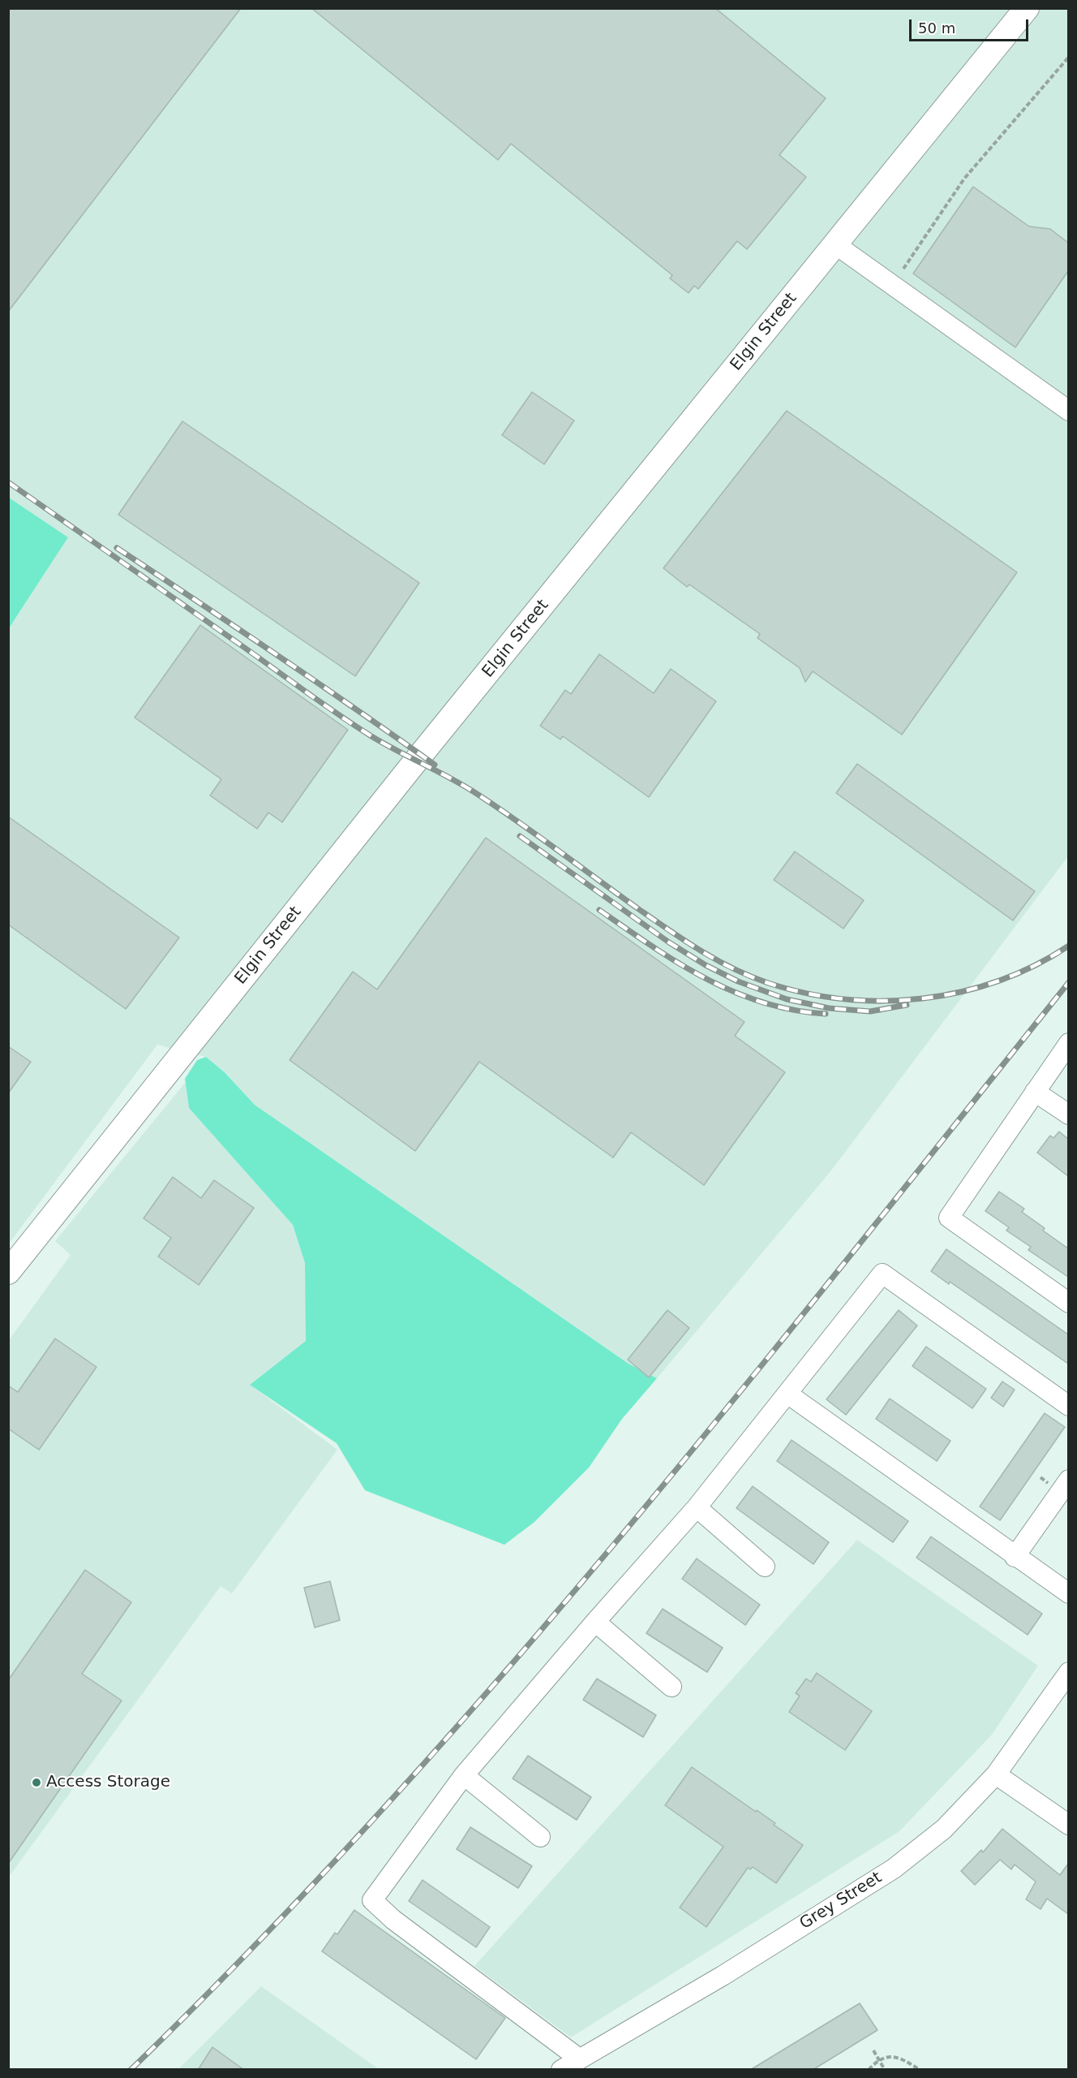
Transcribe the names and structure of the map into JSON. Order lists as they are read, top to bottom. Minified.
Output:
{"streets":{"main road":["Elgin Street"],"street":["Grey Street"]},"places":["Access Storage"],"scale_bar":"50 m"}
